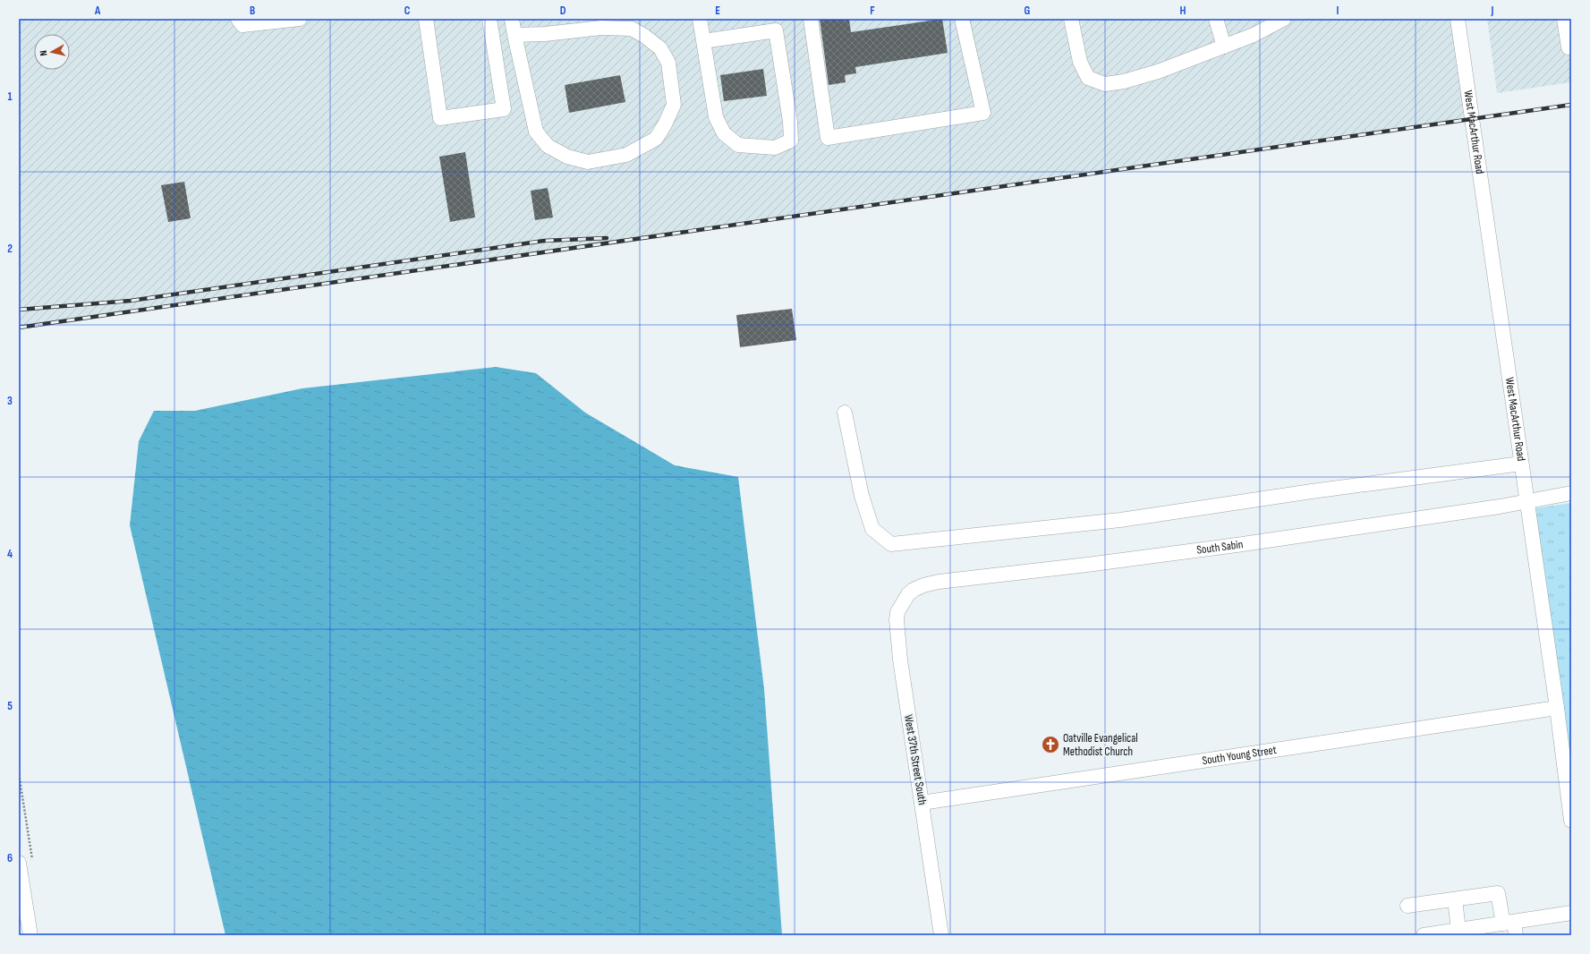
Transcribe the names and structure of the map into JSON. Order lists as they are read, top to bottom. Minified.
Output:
{"streets":{"street":["West MacArthur Road","South Sabin","South Young Street","West 37th Street South"]},"crossings":[["West MacArthur Road","South Sabin"],["West MacArthur Road","South Young Street"],["South Sabin","West 37th Street South"],["South Young Street","West 37th Street South"]],"places":{"church":["Oatville Evangelical Methodist Church"]},"north":"left","grid":{"columns":["A","B","C","D","E","F","G","H","I","J"],"rows":["1","2","3","4","5","6"]}}
